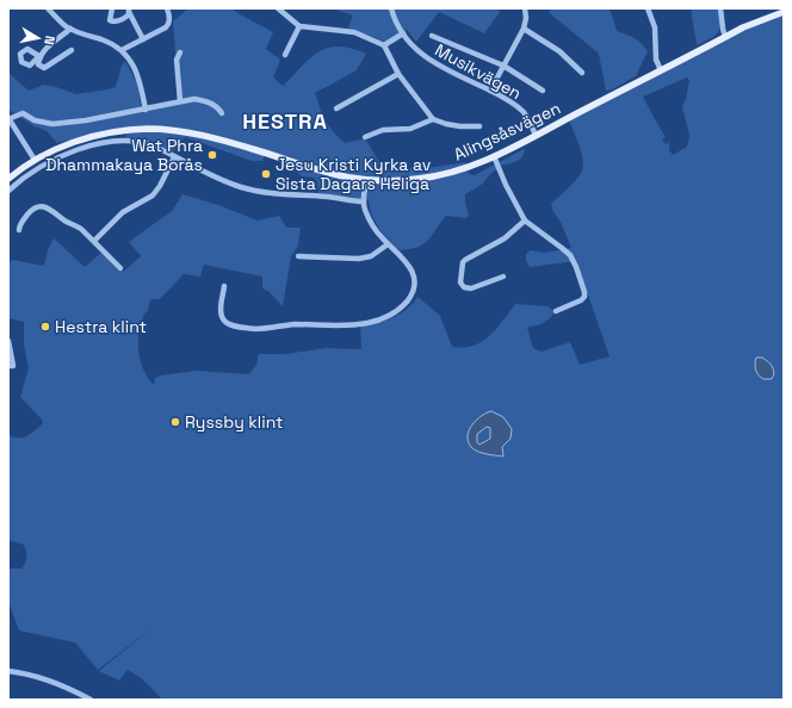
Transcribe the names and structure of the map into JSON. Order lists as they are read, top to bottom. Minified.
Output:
{"streets":{"main road":["Alingsåsvägen"],"street":["Musikvägen"]},"crossings":[["Musikvägen","Alingsåsvägen"]],"districts":["HESTRA"],"places":["Wat Phra Dhammakaya Borås","Jesu Kristi Kyrka av Sista Dagars Heliga","Hestra klint","Ryssby klint"],"north":"right"}
